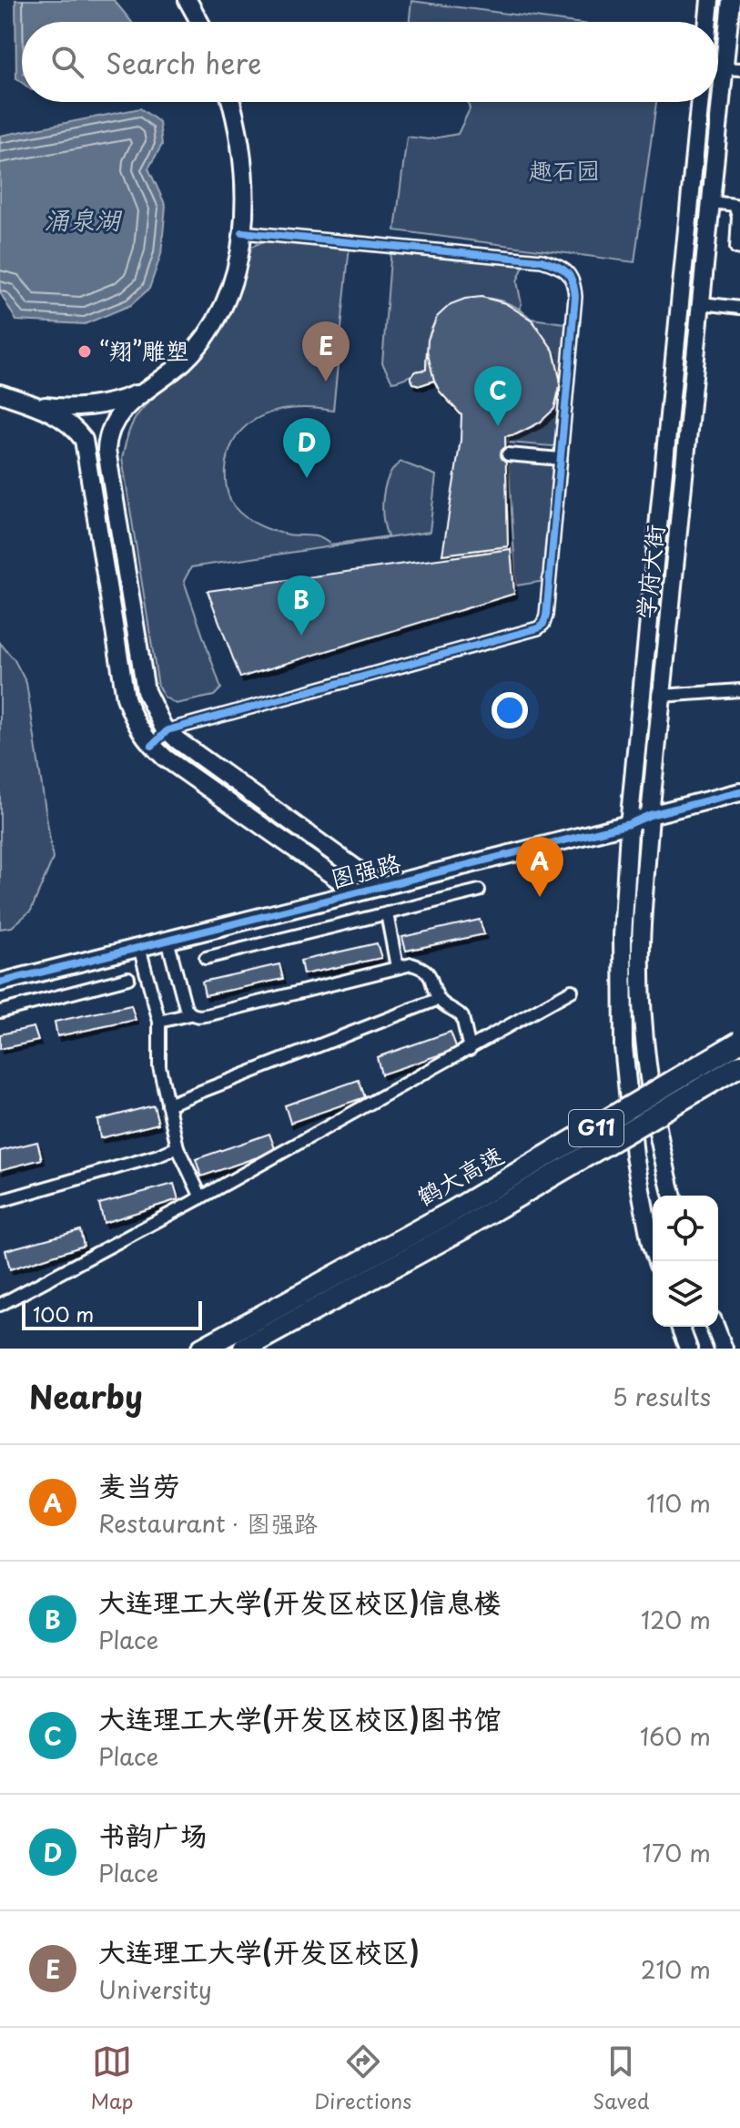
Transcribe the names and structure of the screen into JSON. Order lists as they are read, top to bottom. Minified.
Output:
{"streets":{"highway":["G11","鹤大高速"],"street":["学府大街","图强路"]},"crossings":[["学府大街","图强路"]],"water":["涌泉湖"],"parks":["趣石园"],"places":["“翔”雕塑"],"scale_bar":"100 m","page":{"search":"Search here","pins":["E","C","D","B","A"],"scale":"100 m","heading":["Nearby","5 results"],"list":[{"mark":"A","name":"麦当劳","note":"Restaurant · 图强路","value":"110 m"},{"mark":"B","name":"大连理工大学(开发区校区)信息楼","note":"Place","value":"120 m"},{"mark":"C","name":"大连理工大学(开发区校区)图书馆","note":"Place","value":"160 m"},{"mark":"D","name":"书韵广场","note":"Place","value":"170 m"},{"mark":"E","name":"大连理工大学(开发区校区)","note":"University","value":"210 m"}],"nav":["Map","Directions","Saved"]}}
